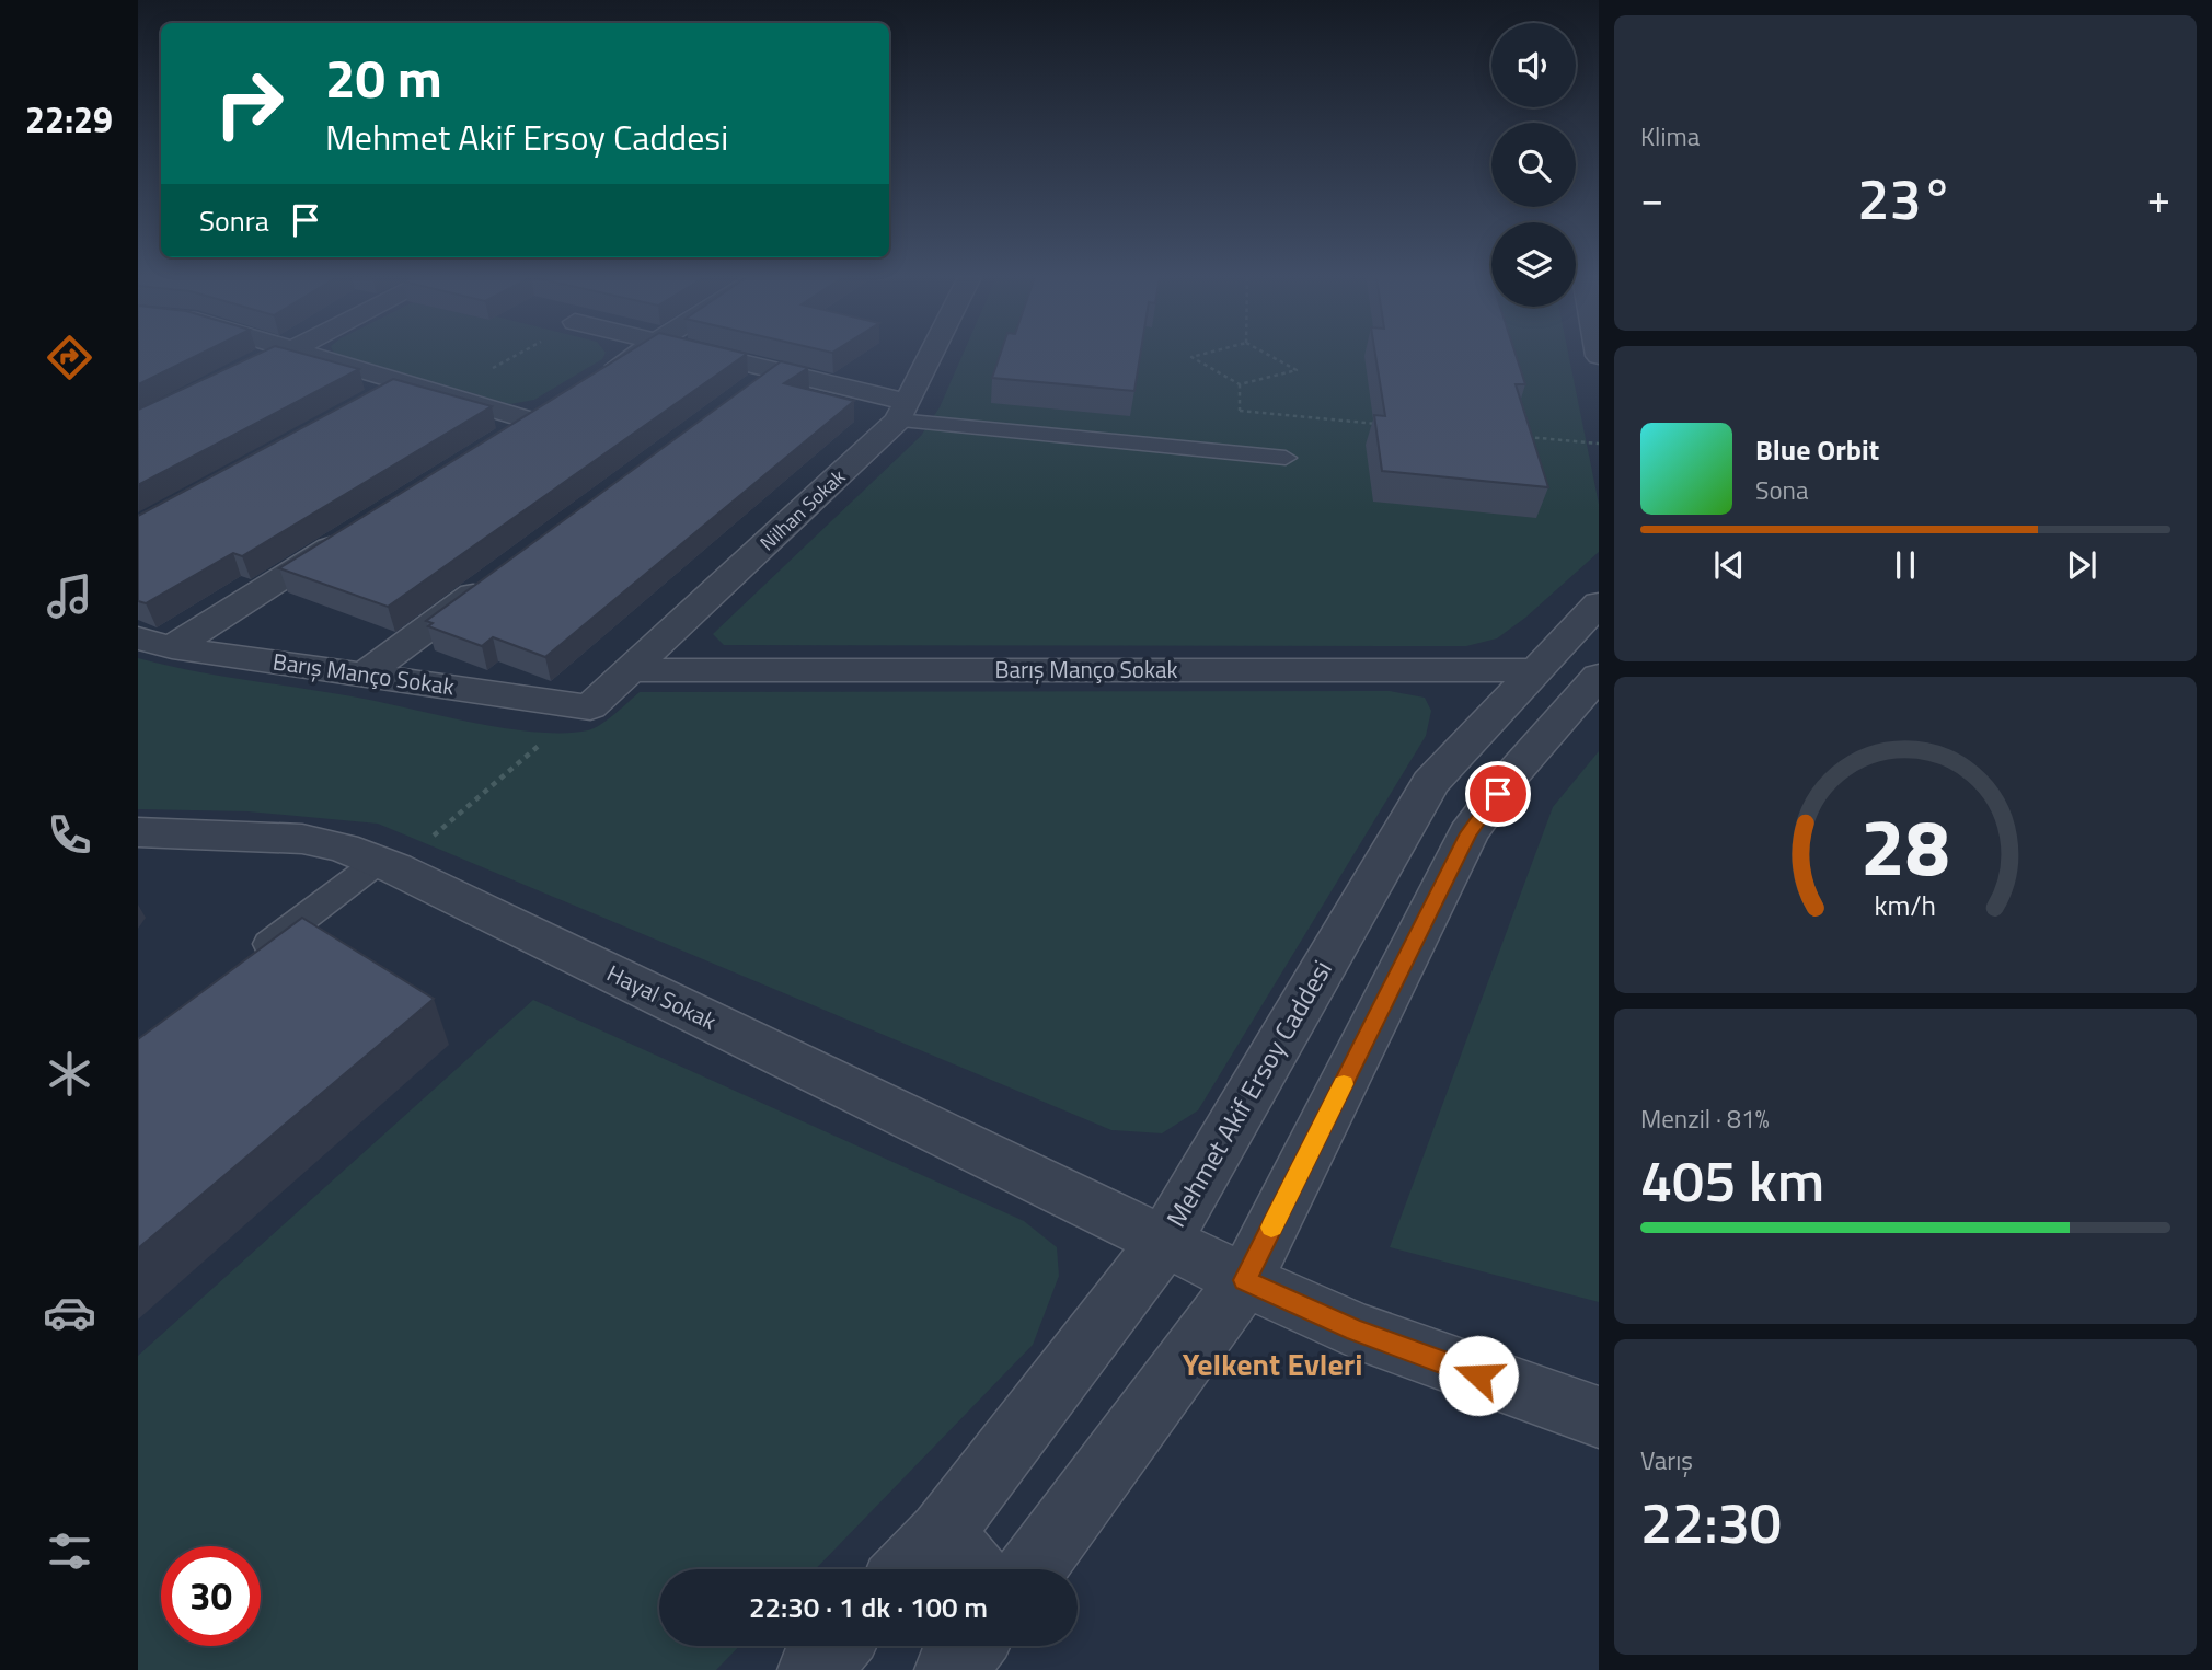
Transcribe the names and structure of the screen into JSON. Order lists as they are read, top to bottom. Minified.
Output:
{"streets":{"street":["Nilhan Sokak","Barış Manço Sokak","Hayal Sokak","Mehmet Akif Ersoy Caddesi"]},"crossings":[["Nilhan Sokak","Barış Manço Sokak"],["Barış Manço Sokak","Mehmet Akif Ersoy Caddesi"],["Hayal Sokak","Mehmet Akif Ersoy Caddesi"]],"districts":["Yelkent Evleri"],"page":{"tabs":"22:29","tile":["Klima",["Menzil · 81%","405 km"],["Varış","22:30"]],"turn":["20 m","Mehmet Akif Ersoy Caddesi"],"heat":["−","23°","+"],"then":"Sonra","song":["Blue Orbit","Sona"],"limit":"30","trip":"22:30 · 1 dk · 100 m","gauge":["28","km/h"]}}
